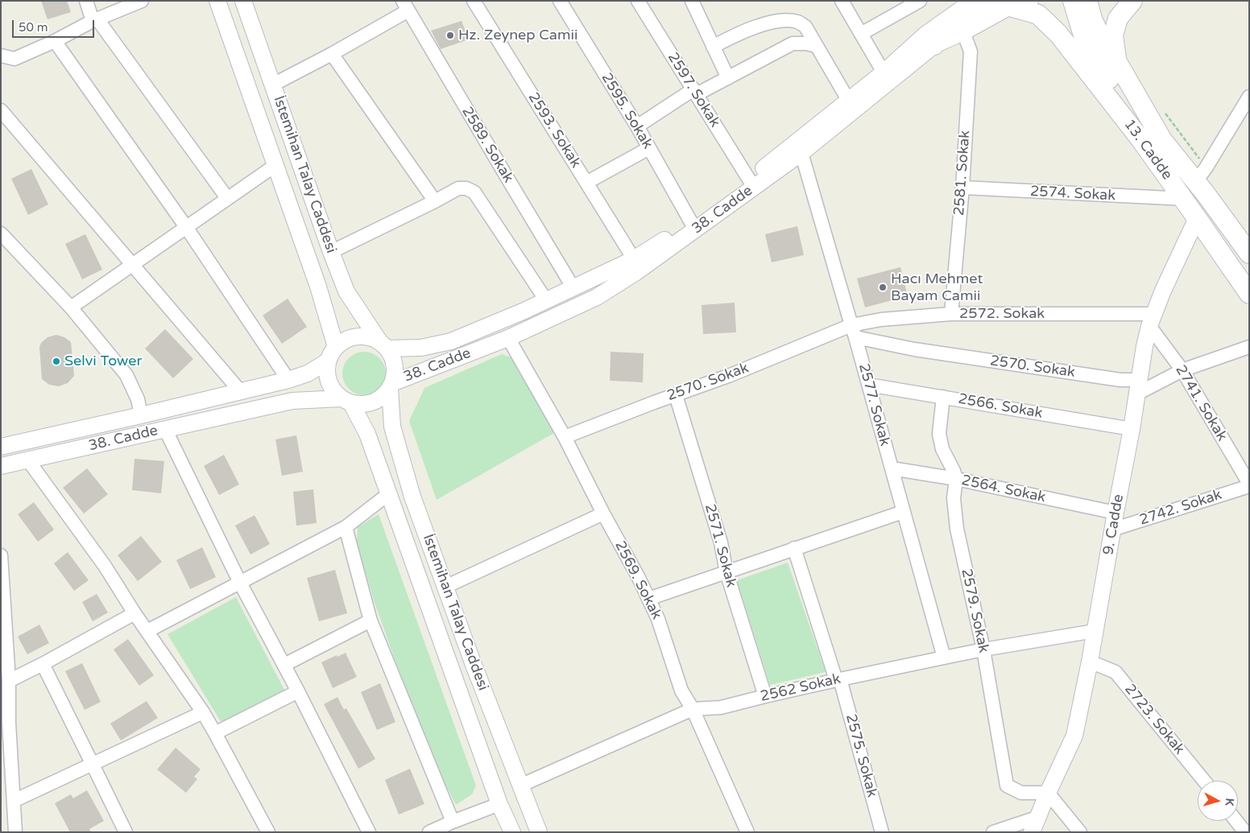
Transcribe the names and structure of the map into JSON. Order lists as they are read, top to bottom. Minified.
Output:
{"streets":{"main road":["13. Cadde"],"street":["2597. Sokak","2595. Sokak","2593. Sokak","2589. Sokak","2581. Sokak","İstemihan Talay Caddesi","2574. Sokak","38. Cadde","2572. Sokak","2570. Sokak","2741. Sokak","2577. Sokak","2566. Sokak","2564. Sokak","2742. Sokak","9. Cadde","2571. Sokak","2569. Sokak","2579. Sokak","2562 Sokak","2723. Sokak","2575. Sokak"]},"crossings":[["2597. Sokak","38. Cadde"],["2595. Sokak","38. Cadde"],["2593. Sokak","38. Cadde"],["2589. Sokak","38. Cadde"],["13. Cadde","2574. Sokak"],["13. Cadde","9. Cadde"],["2581. Sokak","2574. Sokak"],["2581. Sokak","38. Cadde"],["2581. Sokak","2572. Sokak"],["İstemihan Talay Caddesi","38. Cadde"],["İstemihan Talay Caddesi","2562 Sokak"],["38. Cadde","2577. Sokak"],["38. Cadde","2569. Sokak"],["2572. Sokak","2570. Sokak"],["2572. Sokak","2741. Sokak"],["2572. Sokak","2577. Sokak"],["2572. Sokak","9. Cadde"],["2570. Sokak","2577. Sokak"],["2570. Sokak","9. Cadde"],["2570. Sokak","2571. Sokak"],["2570. Sokak","2569. Sokak"],["2741. Sokak","2742. Sokak"],["2741. Sokak","9. Cadde"],["2577. Sokak","2566. Sokak"],["2577. Sokak","2564. Sokak"],["2577. Sokak","2562 Sokak"],["2566. Sokak","9. Cadde"],["2566. Sokak","2579. Sokak"],["2564. Sokak","9. Cadde"],["2564. Sokak","2579. Sokak"],["2742. Sokak","9. Cadde"],["9. Cadde","2579. Sokak"],["9. Cadde","2562 Sokak"],["9. Cadde","2723. Sokak"],["2571. Sokak","2562 Sokak"],["2569. Sokak","2562 Sokak"],["2579. Sokak","2562 Sokak"],["2562 Sokak","2575. Sokak"]],"places":["Hz. Zeynep Camii","Hacı Mehmet Bayam Camii","Selvi Tower"],"scale_bar":"50 m","north":"right"}
